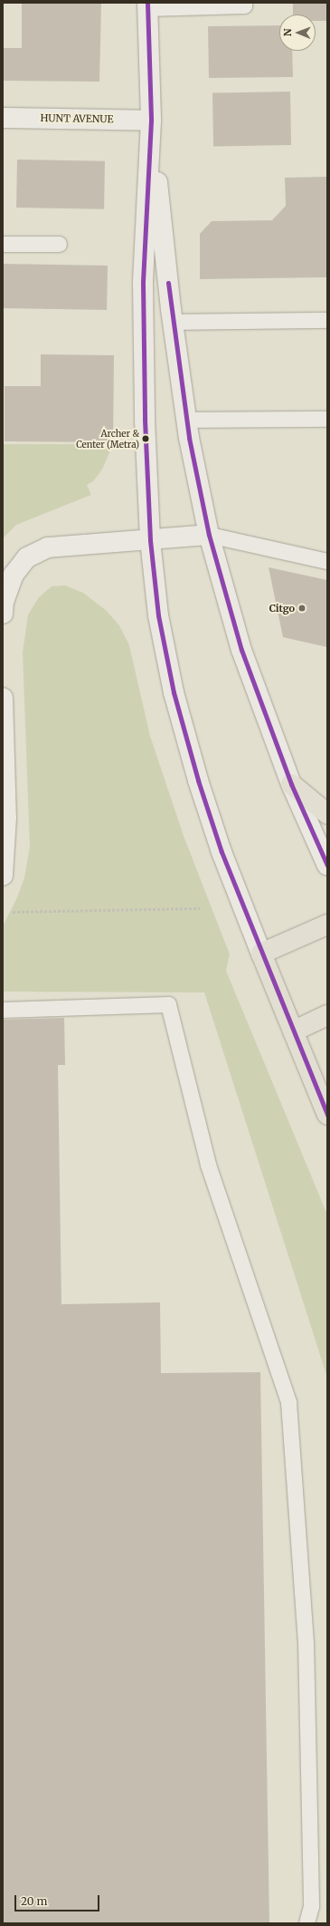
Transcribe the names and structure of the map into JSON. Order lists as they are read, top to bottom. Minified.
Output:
{"streets":{"main road":["HUNT AVENUE"]},"places":["Archer & Center (Metra)","Citgo"],"scale_bar":"20 m","north":"left"}
